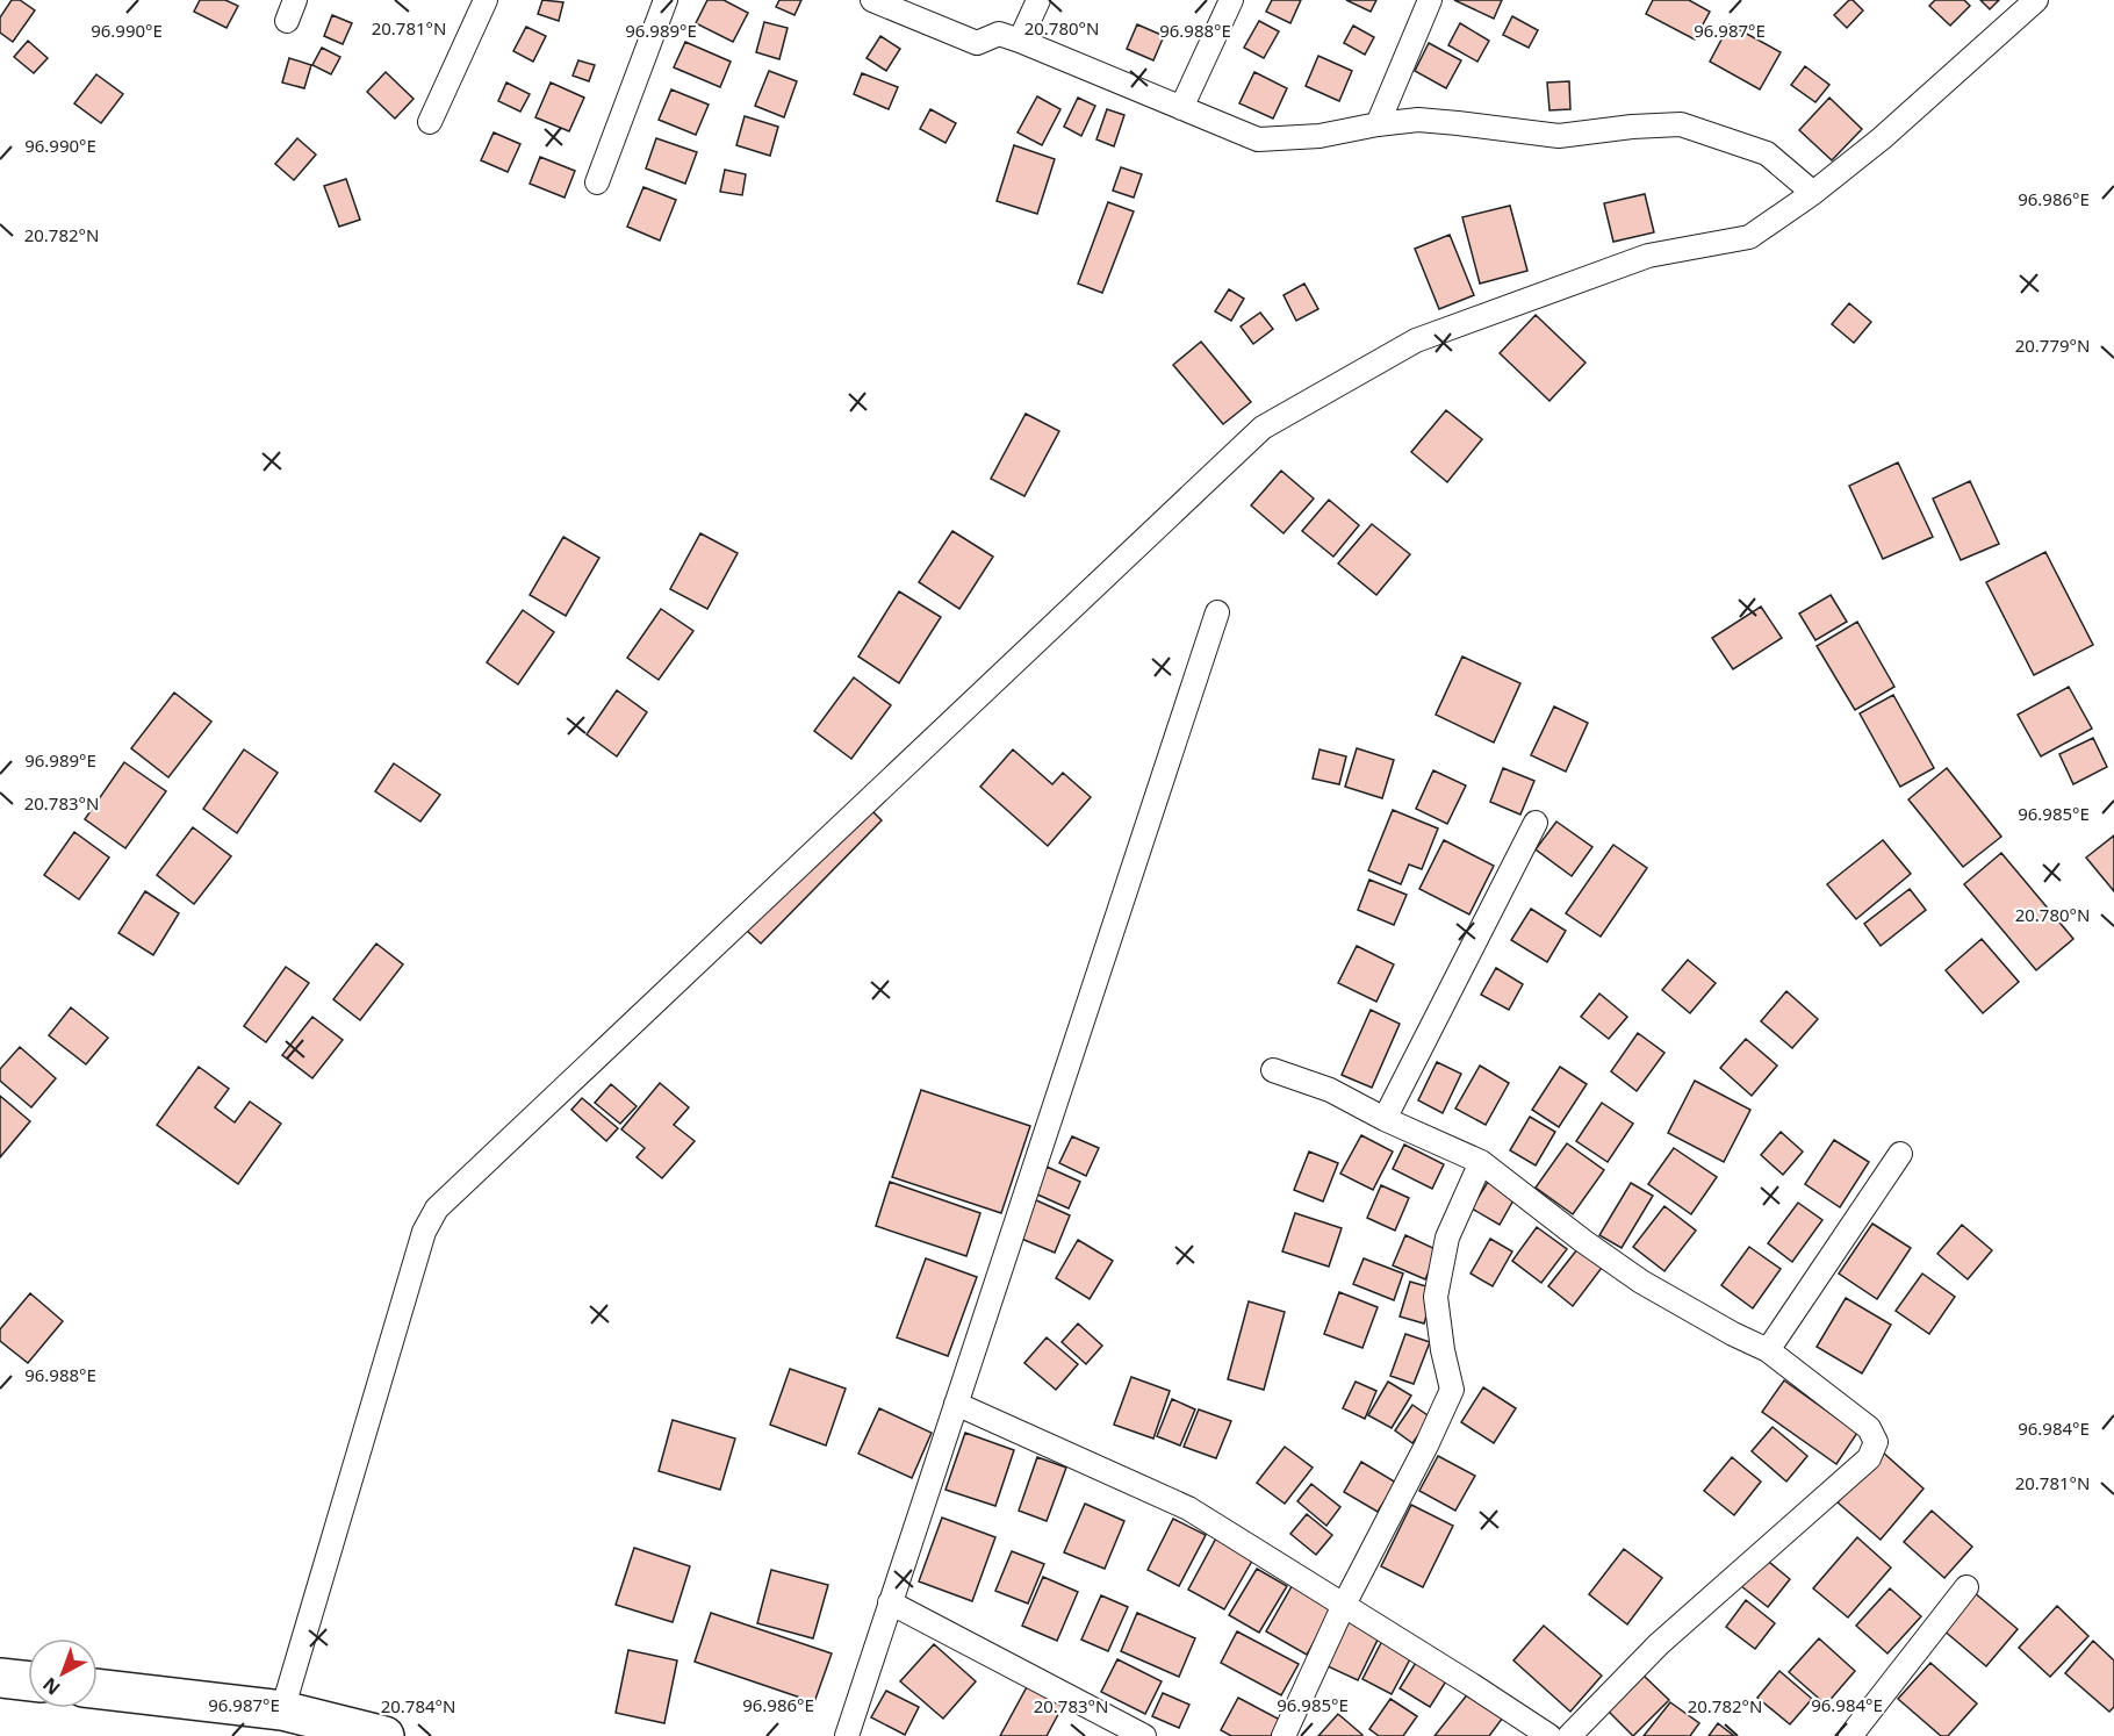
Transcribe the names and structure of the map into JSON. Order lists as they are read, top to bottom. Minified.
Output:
{"north":"bottom left","coordinates":["20.781°N","20.780°N","96.987°E","96.990°E","96.989°E","96.988°E","96.986°E","20.782°N","20.779°N","20.783°N","96.985°E","96.984°E","20.784°N"]}
